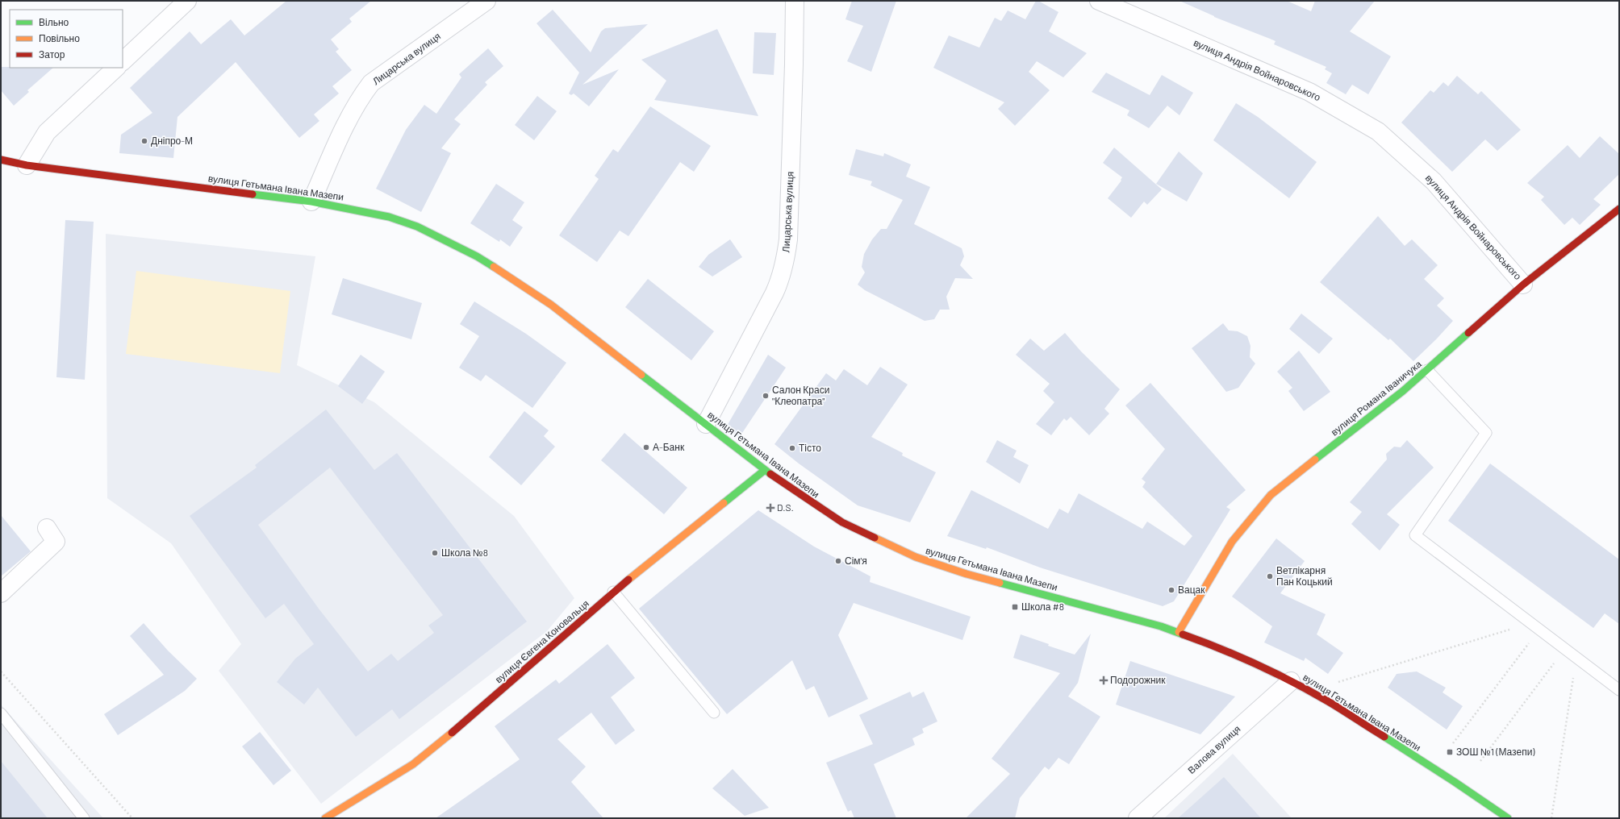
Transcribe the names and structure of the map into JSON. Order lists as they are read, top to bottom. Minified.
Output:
{"streets":{"main road":["вулиця Гетьмана Івана Мазепи","вулиця Романа Іваничука","вулиця Євгена Коновальця"],"street":["Лицарська вулиця","вулиця Андрія Войнаровського","Валова вулиця"]},"crossings":[["Лицарська вулиця","вулиця Гетьмана Івана Мазепи"],["вулиця Андрія Войнаровського","вулиця Романа Іваничука"],["вулиця Гетьмана Івана Мазепи","вулиця Романа Іваничука"],["вулиця Гетьмана Івана Мазепи","вулиця Євгена Коновальця"],["вулиця Гетьмана Івана Мазепи","Валова вулиця"]],"places":{"other":["Дніпро-М","Салон Краси \"Клеопатра\"","А-Банк","Тісто","Школа №8","Сім'я","Ветлікарня Пан Коцький","Вацак"],"health":["D.S.","Подорожник"],"transit":["Школа #8","ЗОШ №1 (Мазепи)"]},"legend":["Вільно","Повільно","Затор"]}
